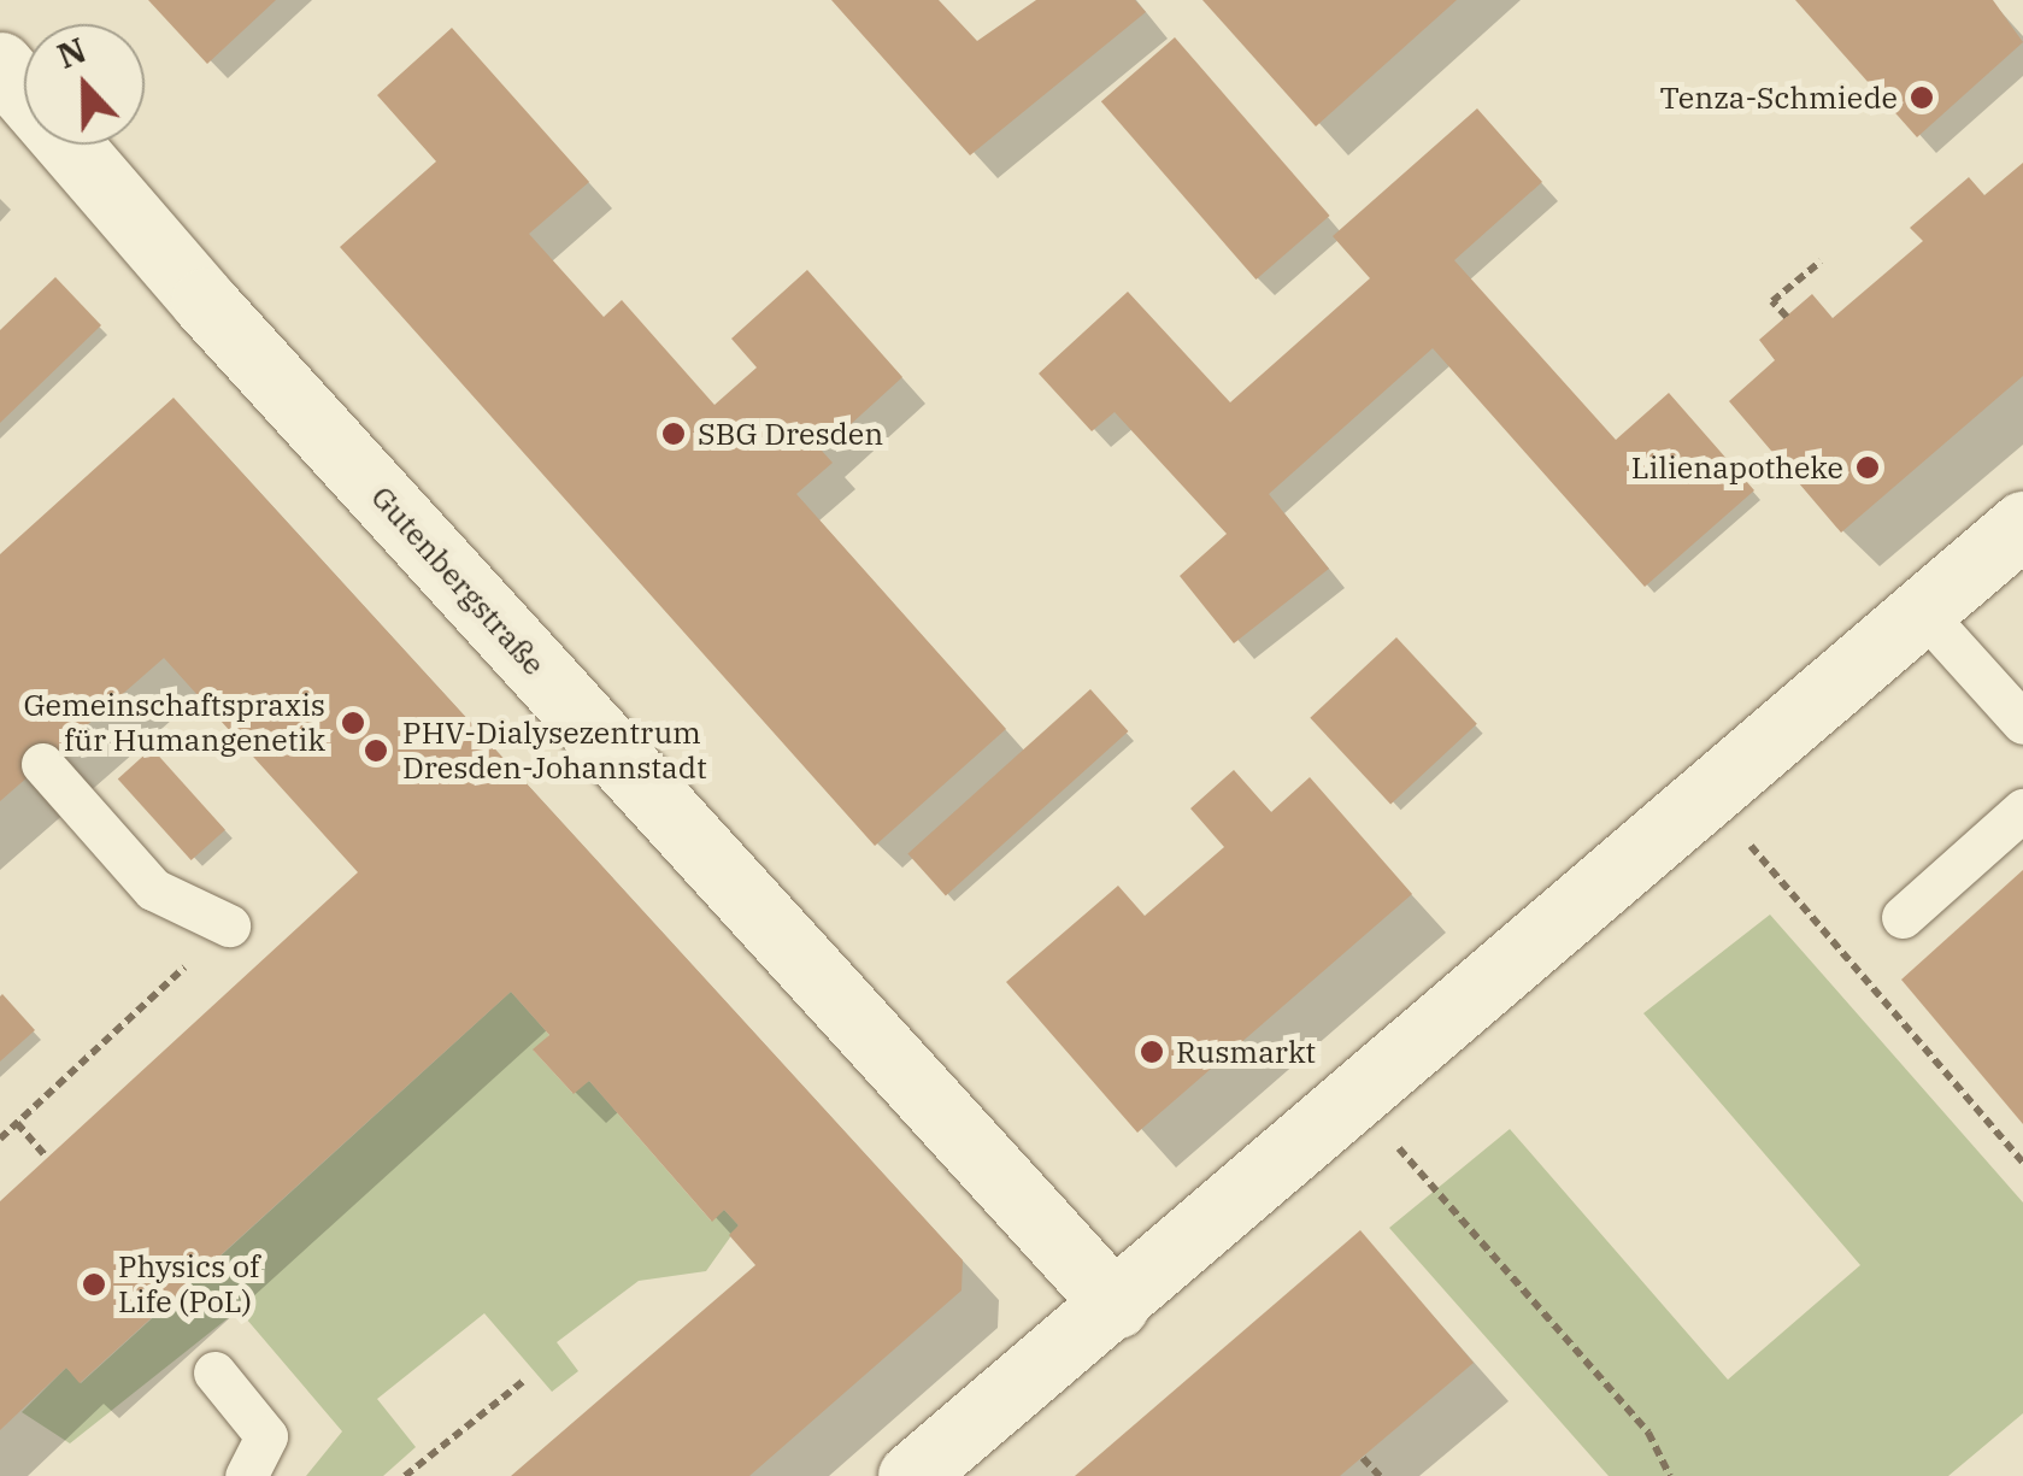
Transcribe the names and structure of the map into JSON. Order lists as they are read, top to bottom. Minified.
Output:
{"streets":{"street":["Gutenbergstraße"]},"places":["Tenza-Schmiede","SBG Dresden","Lilienapotheke","Gemeinschaftspraxis für Humangenetik","PHV-Dialysezentrum Dresden-Johannstadt","Rusmarkt","Physics of Life (PoL)"],"north":"top"}
